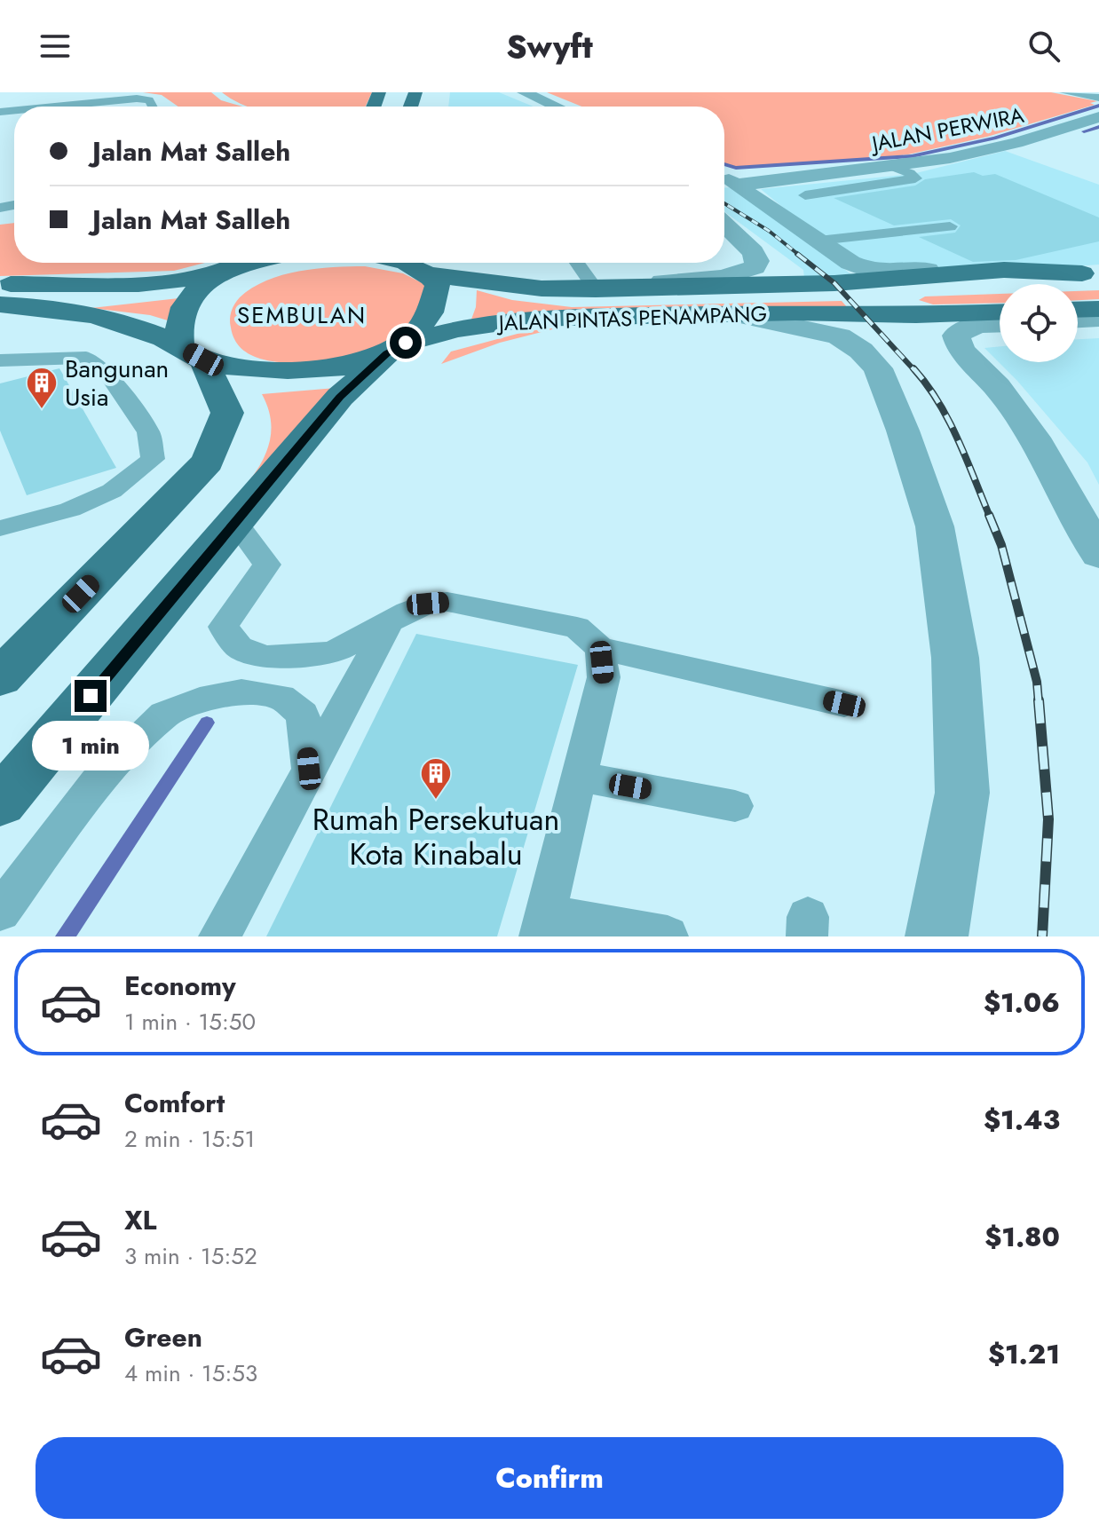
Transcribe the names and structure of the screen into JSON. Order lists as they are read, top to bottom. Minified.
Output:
{"streets":{"main road":["JALAN PINTAS PENAMPANG"],"street":["JALAN PERWIRA"]},"districts":["SEMBULAN"],"places":{"building":["Bangunan Usia","Rumah Persekutuan Kota Kinabalu"]},"page":{"header":"Swyft","banner":["Jalan Mat Salleh","Jalan Mat Salleh"],"bubble":"1 min","list":[{"name":"Economy","note":"1 min · 15:50","value":"$1.06"},{"name":"Comfort","note":"2 min · 15:51","value":"$1.43"},{"name":"XL","note":"3 min · 15:52","value":"$1.80"},{"name":"Green","note":"4 min · 15:53","value":"$1.21"}],"buttons":"Confirm"}}
